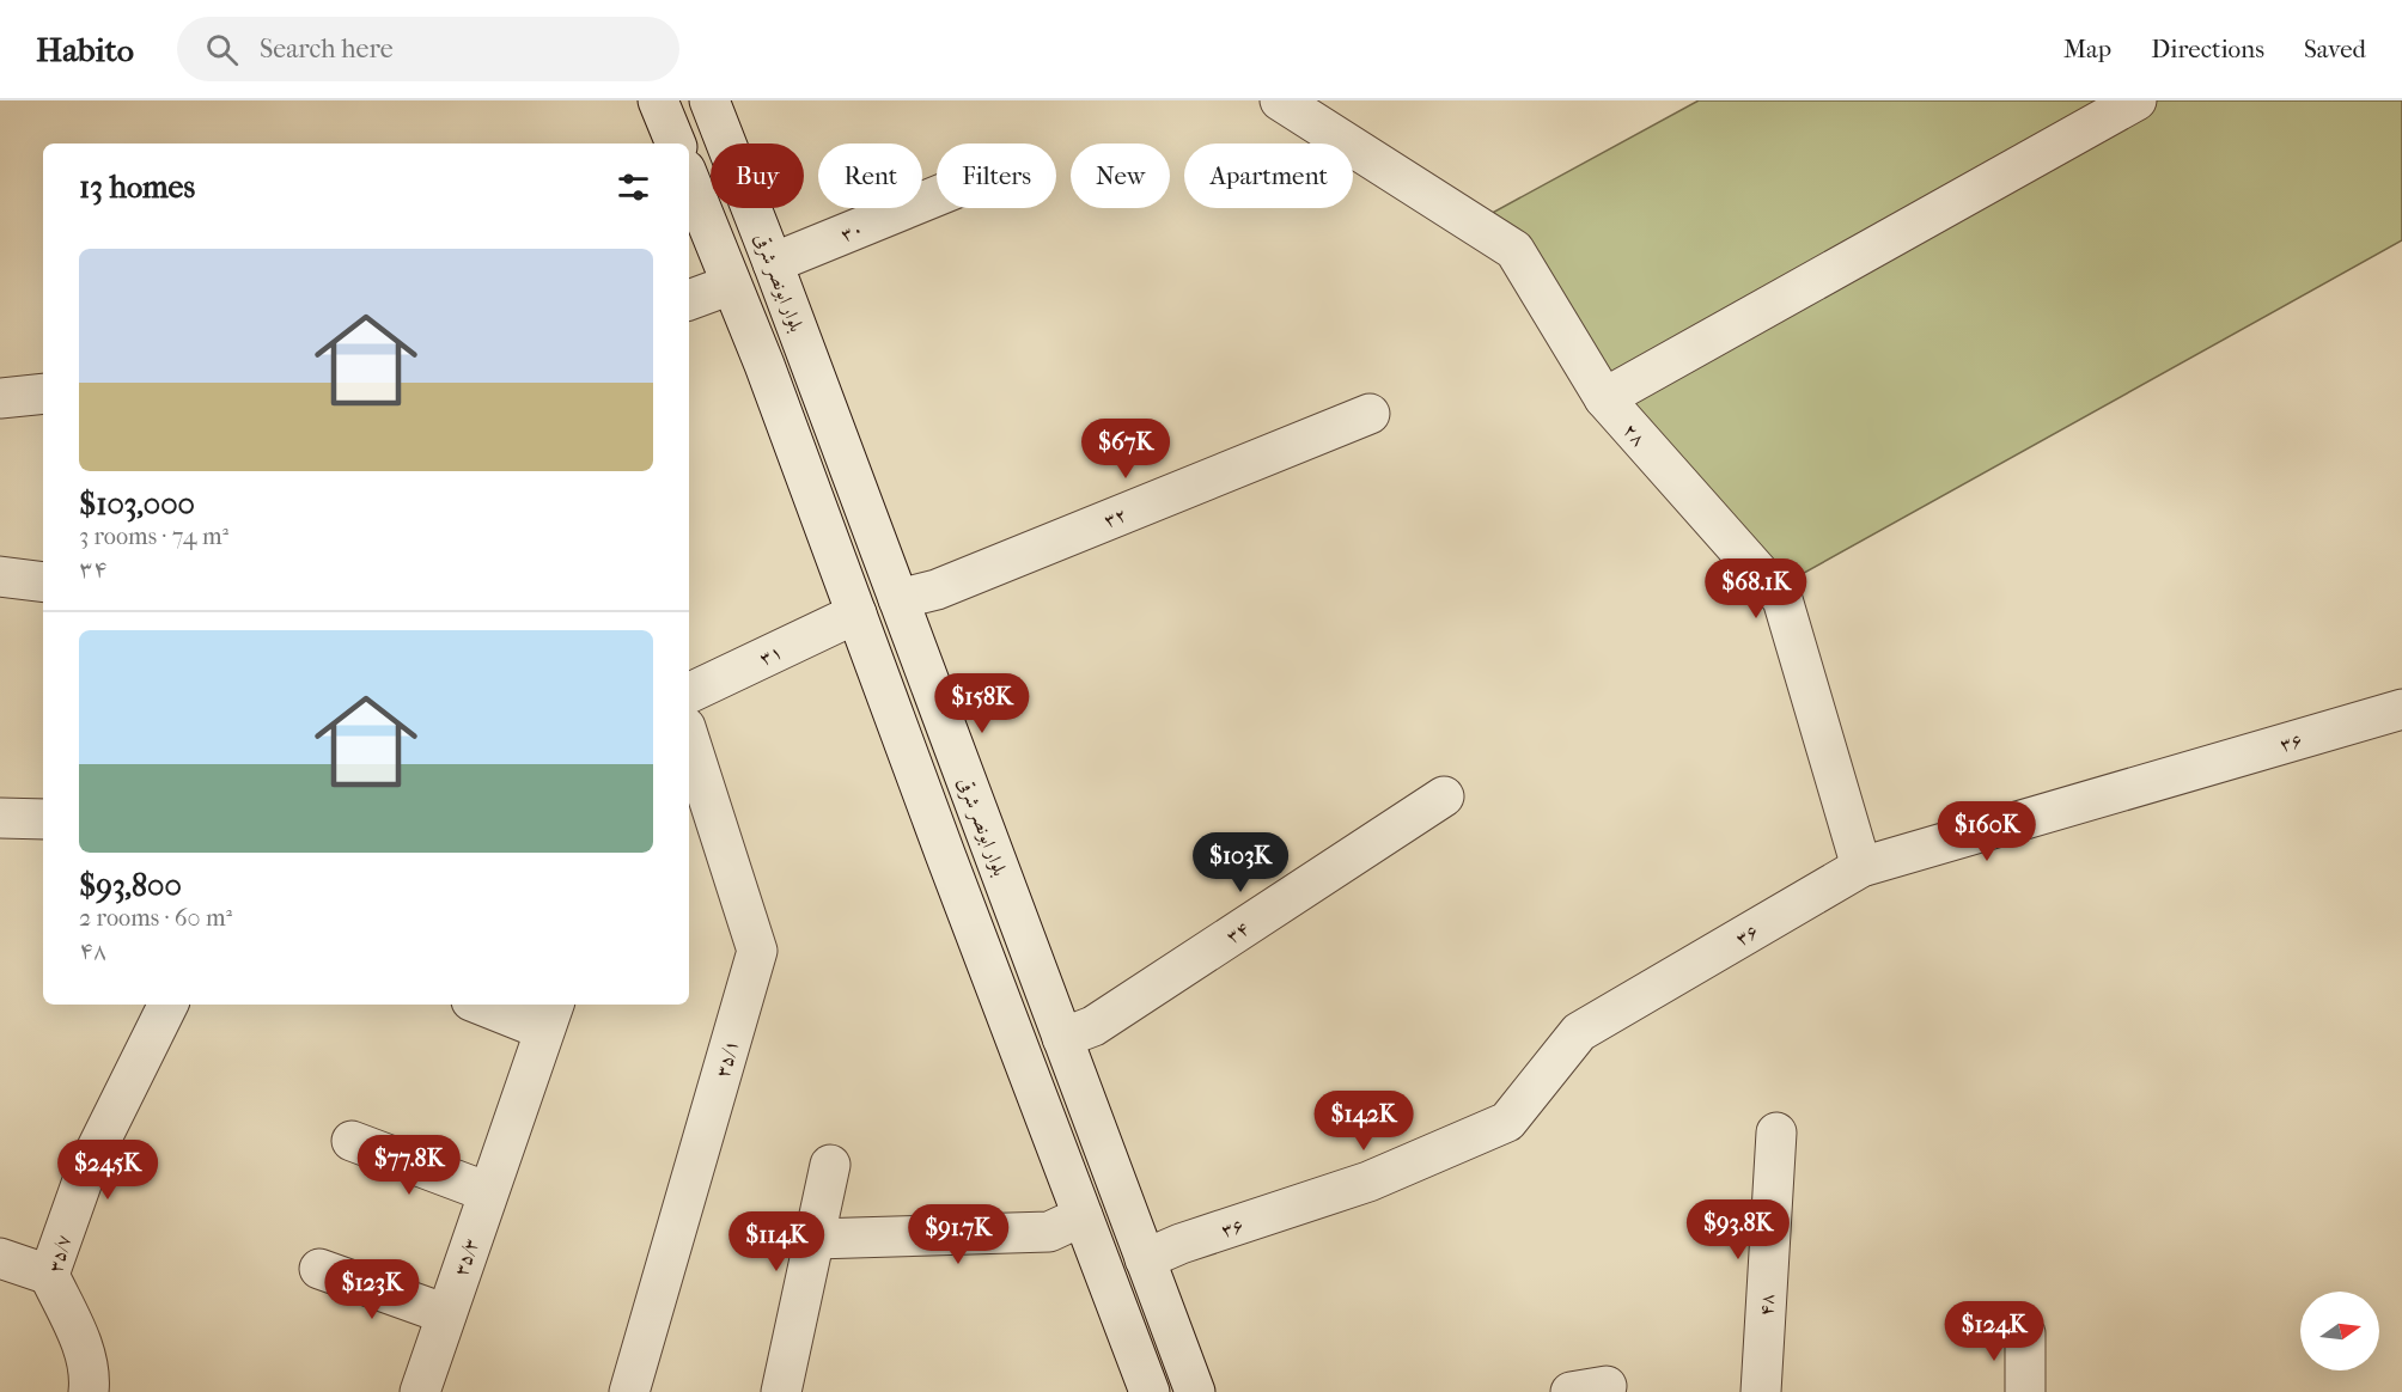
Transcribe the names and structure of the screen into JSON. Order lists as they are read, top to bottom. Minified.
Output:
{"streets":{"street":["۳۰","بلوار ابونصر شرقی","۲۸","۳۲","۳۱","۳۶","۳۴","۳۵/۱","۳۵/۷","۳۵/۳","۴۸"]},"crossings":[["۳۰","بلوار ابونصر شرقی"],["بلوار ابونصر شرقی","۳۲"],["بلوار ابونصر شرقی","۳۶"],["بلوار ابونصر شرقی","۳۴"],["۲۸","۳۶"]],"north":"right","page":{"header":"Habito","search":"Search here","nav":["Map","Directions","Saved"],"chip":["Buy","Rent","Filters","New","Apartment"],"heading":"13 homes","list":[{"name":"$103,000","note":"3 rooms · 74 m² · ۳۴"},{"name":"$93,800","note":"2 rooms · 60 m² · ۴۸"}],"price":["$67K","$68.1K","$158K","$160K","$103K","$142K","$77.8K","$245K","$93.8K","$91.7K","$114K","$123K","$124K"]}}
